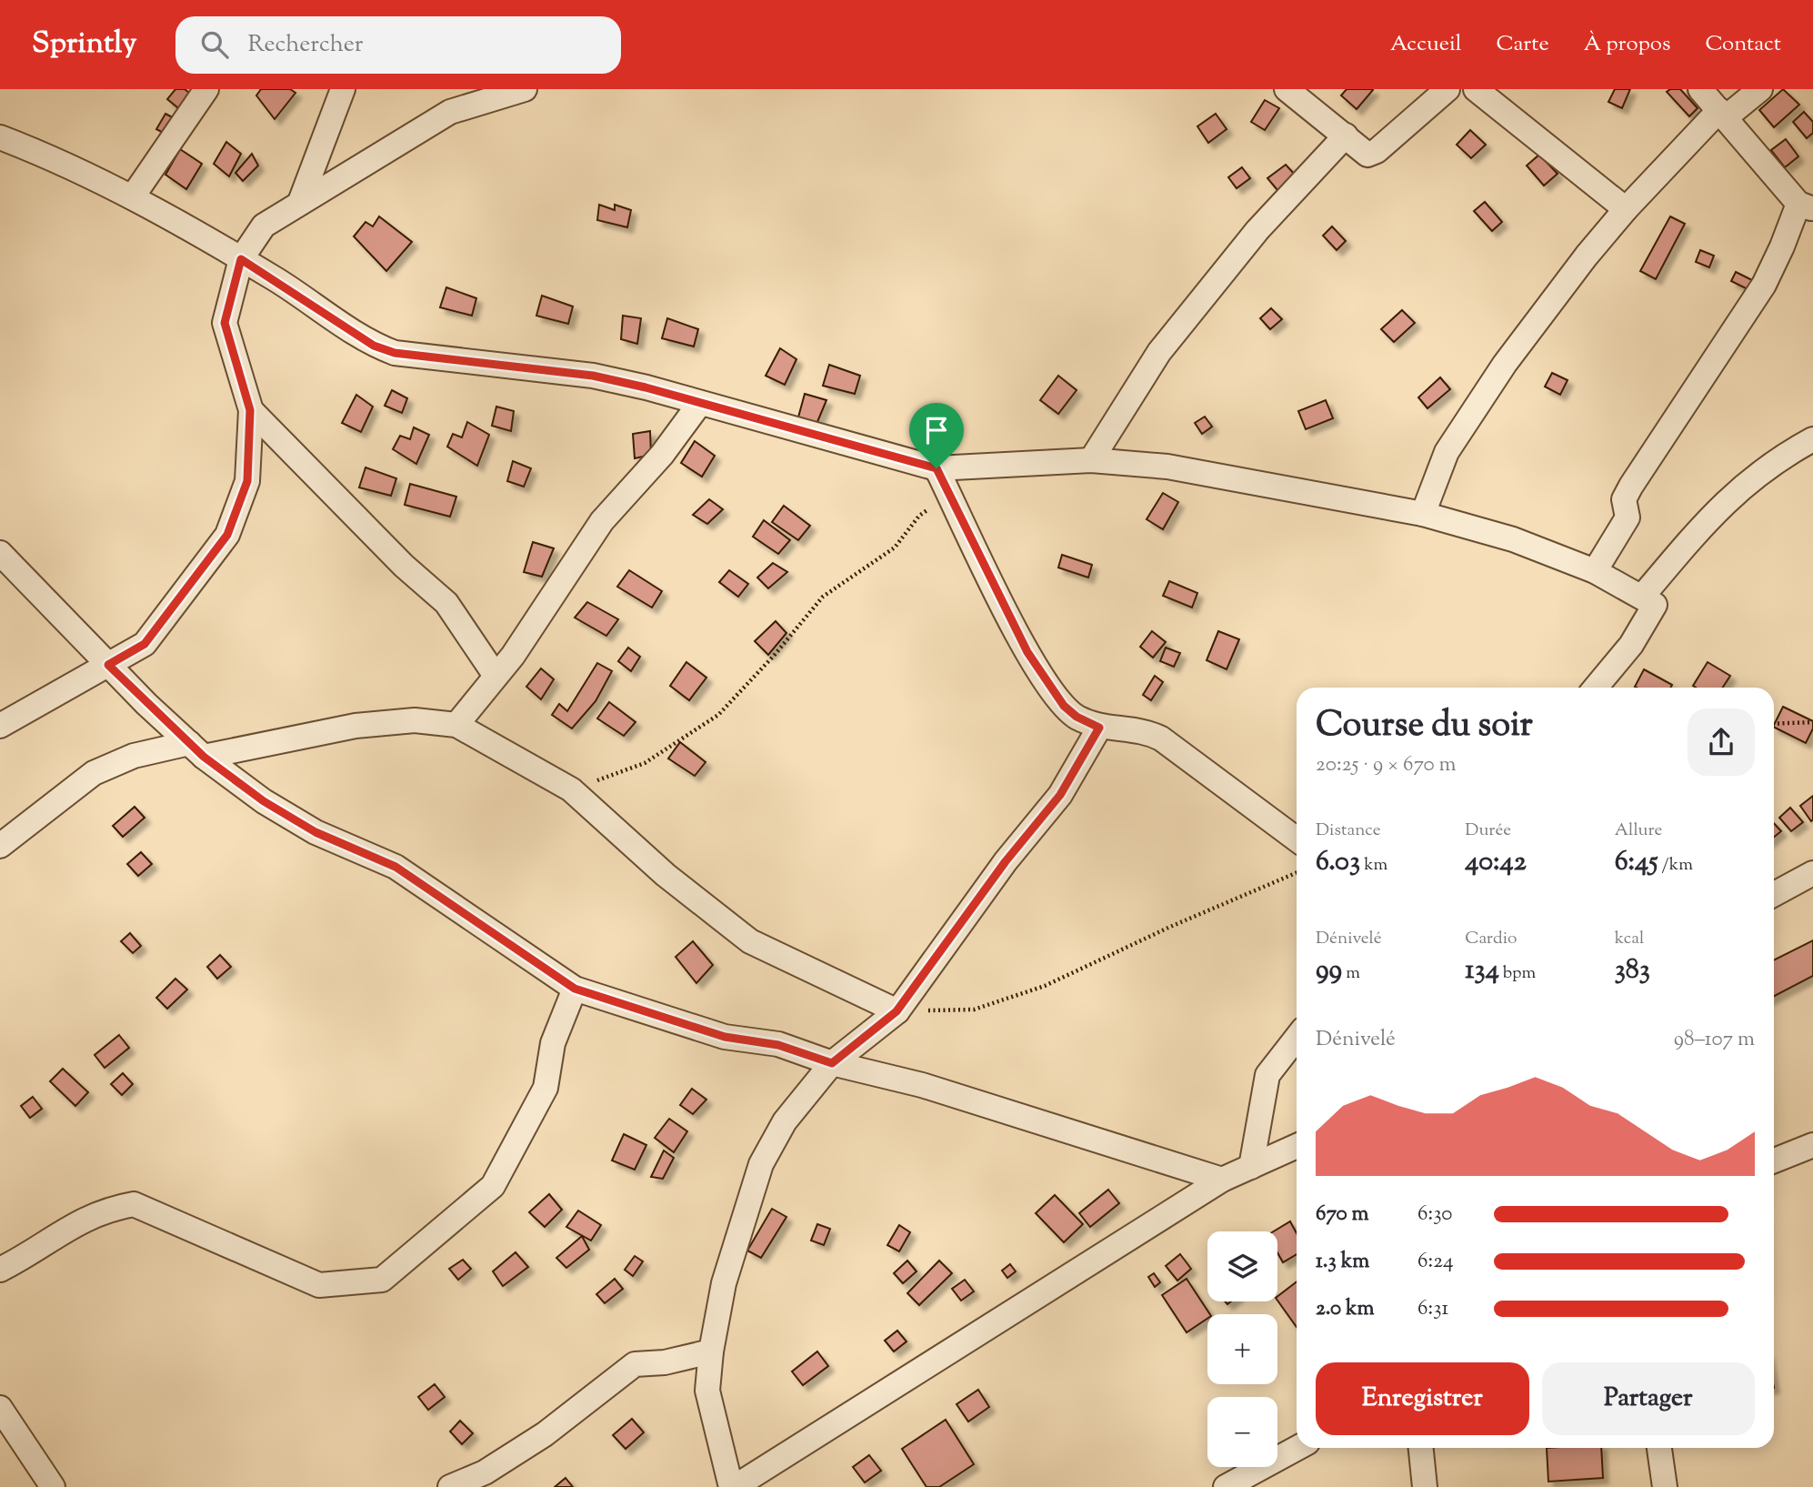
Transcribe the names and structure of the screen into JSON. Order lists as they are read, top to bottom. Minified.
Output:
{"page":{"header":"Sprintly","search":"Rechercher","nav":["Accueil","Carte","À propos","Contact"],"heading":["Course du soir","20:25 · 9 × 670 m"],"stats":[["Distance","6.03 km"],["Durée","40:42"],["Allure","6:45 /km"],["Dénivelé","99 m"],["Cardio","134 bpm"],["kcal","383"]],"chart":["Dénivelé","98–107 m"],"list":[{"name":"670 m","note":"6:30"},{"name":"1.3 km","note":"6:24"},{"name":"2.0 km","note":"6:31"}],"map_buttons":["+","−"],"buttons":["Enregistrer","Partager"]}}
